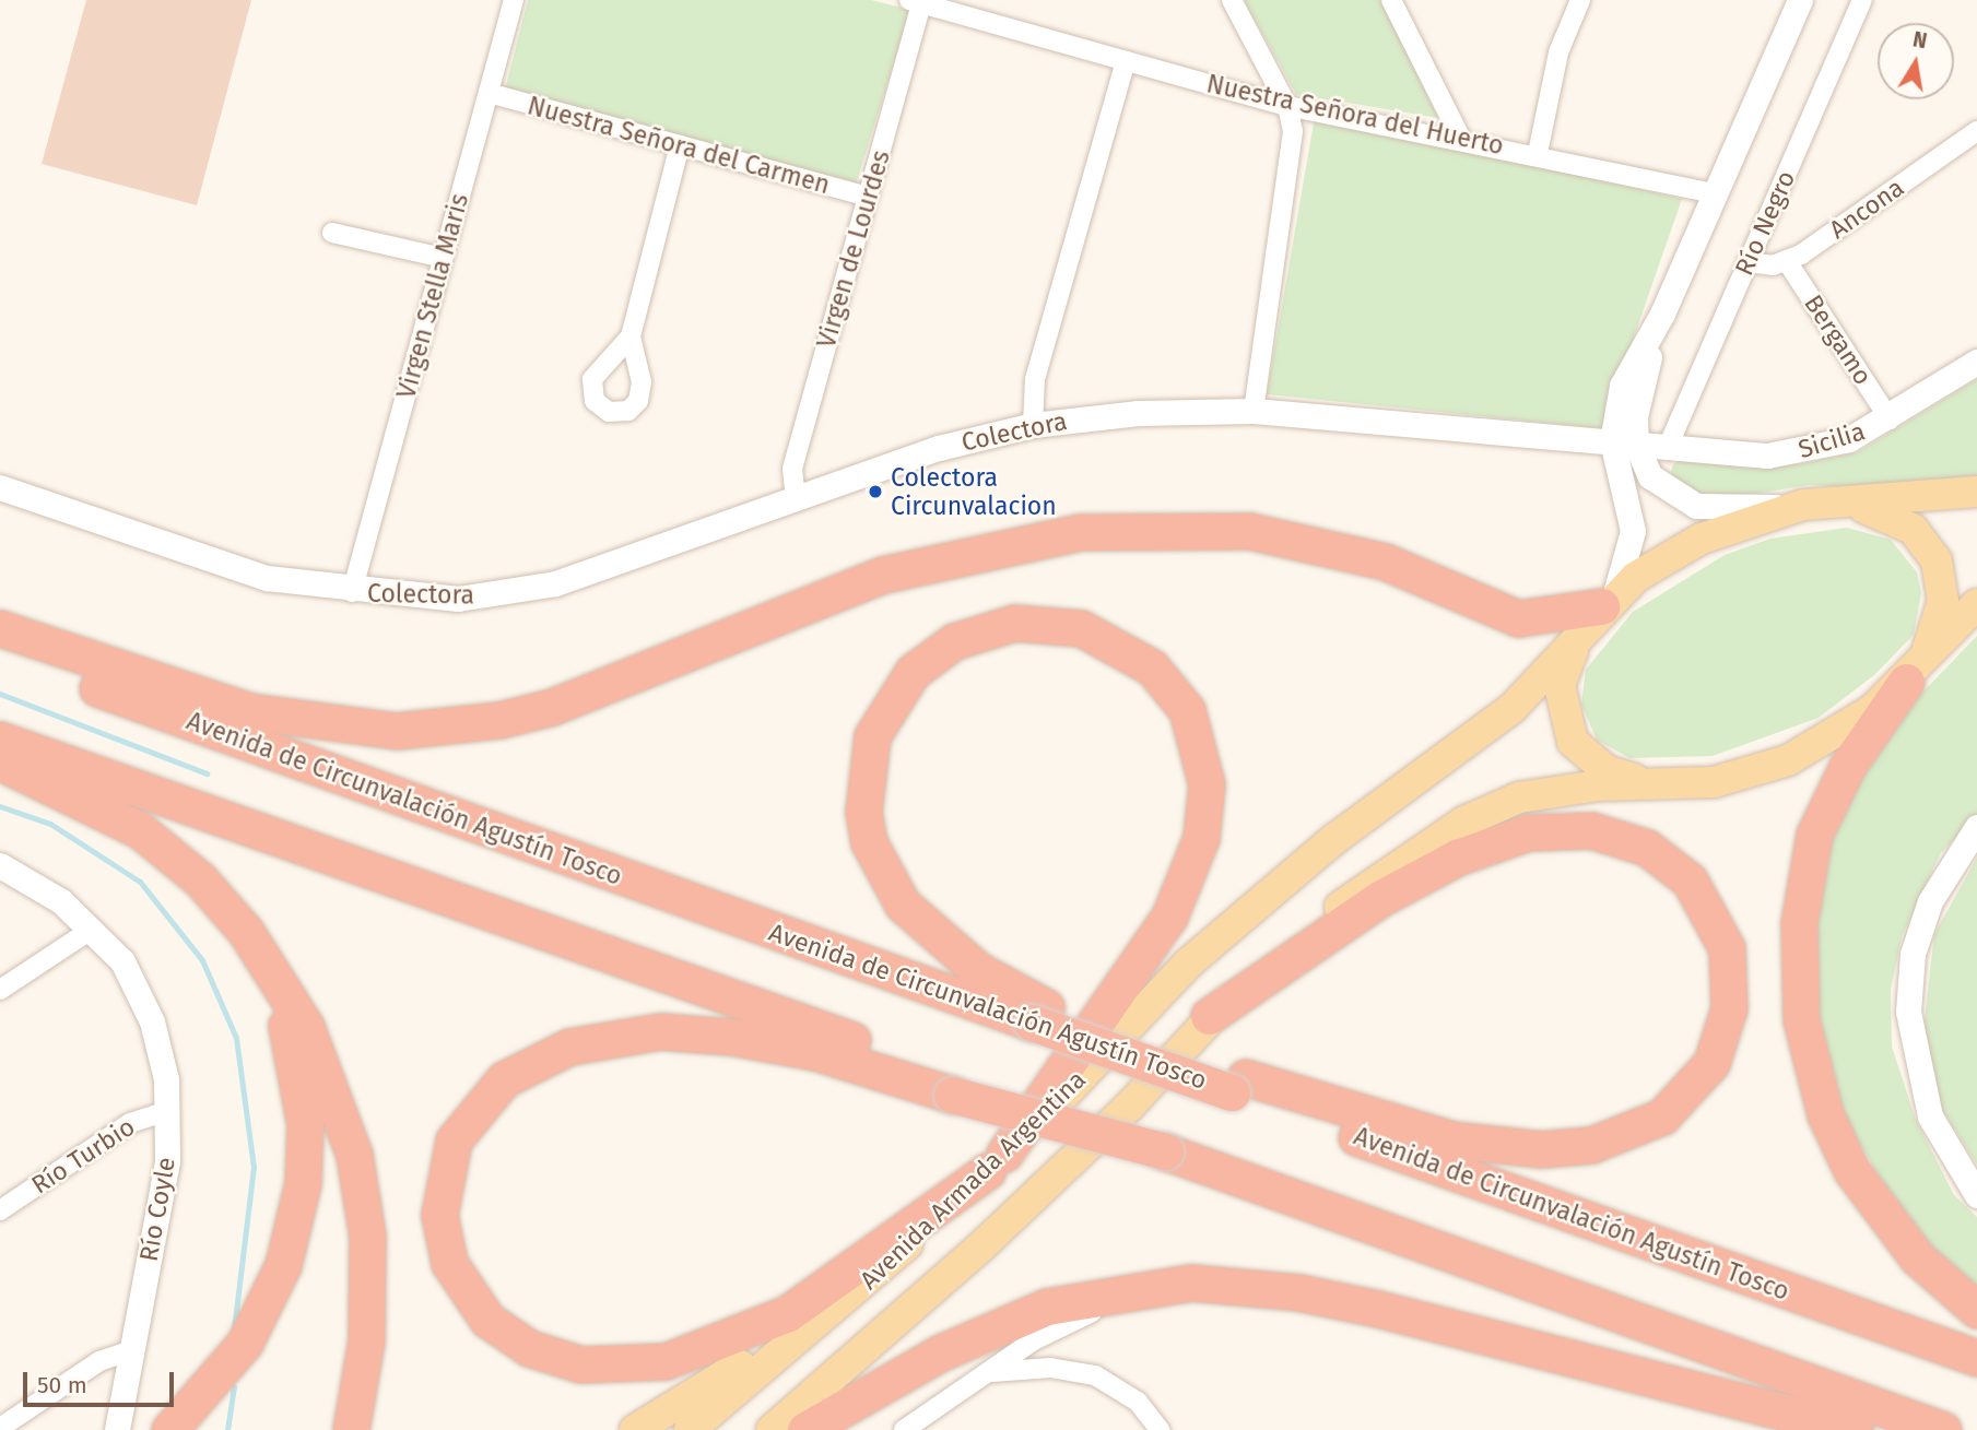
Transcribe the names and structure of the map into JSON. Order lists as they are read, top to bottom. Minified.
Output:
{"streets":{"highway":["Avenida de Circunvalación Agustín Tosco"],"main road":["Avenida Armada Argentina"],"street":["Nuestra Señora del Huerto","Nuestra Señora del Carmen","Ancona","Río Negro","Virgen de Lourdes","Virgen Stella Maris","Bergamo","Colectora","Sicilia","Río Turbio","Río Coyle"]},"crossings":[["Nuestra Señora del Huerto","Virgen de Lourdes"],["Nuestra Señora del Carmen","Virgen de Lourdes"],["Nuestra Señora del Carmen","Virgen Stella Maris"],["Ancona","Bergamo"],["Río Negro","Colectora"],["Río Negro","Sicilia"],["Virgen de Lourdes","Colectora"],["Virgen Stella Maris","Colectora"],["Bergamo","Sicilia"],["Colectora","Sicilia"],["Río Turbio","Río Coyle"]],"places":["Colectora Circunvalacion"],"scale_bar":"50 m","north":"top"}
